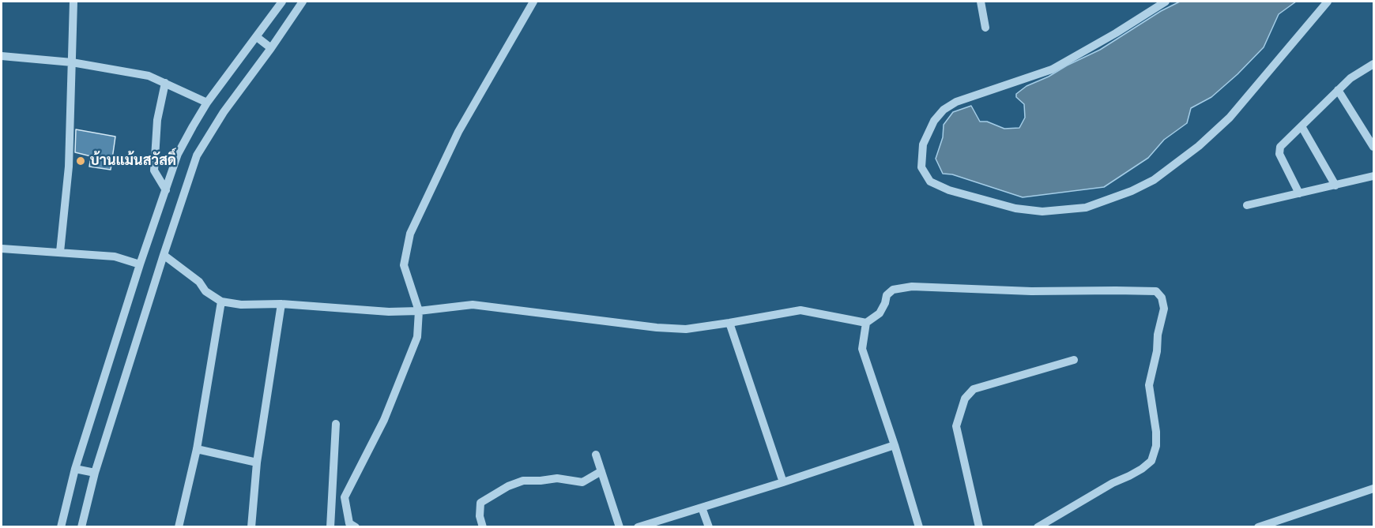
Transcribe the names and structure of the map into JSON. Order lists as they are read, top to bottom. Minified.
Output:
{"places":["บ้านแม้นสวัสดิ์"]}
